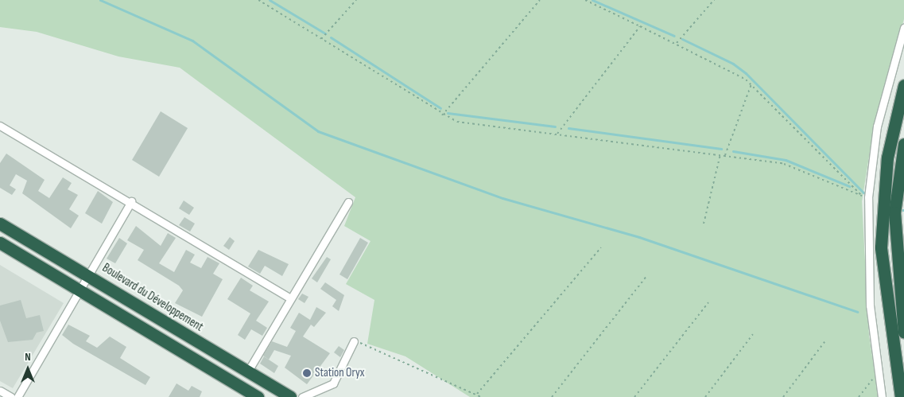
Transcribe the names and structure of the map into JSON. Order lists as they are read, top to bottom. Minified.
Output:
{"streets":{"highway":["Boulevard du Développement"]},"places":["Station Oryx"],"north":"top"}
